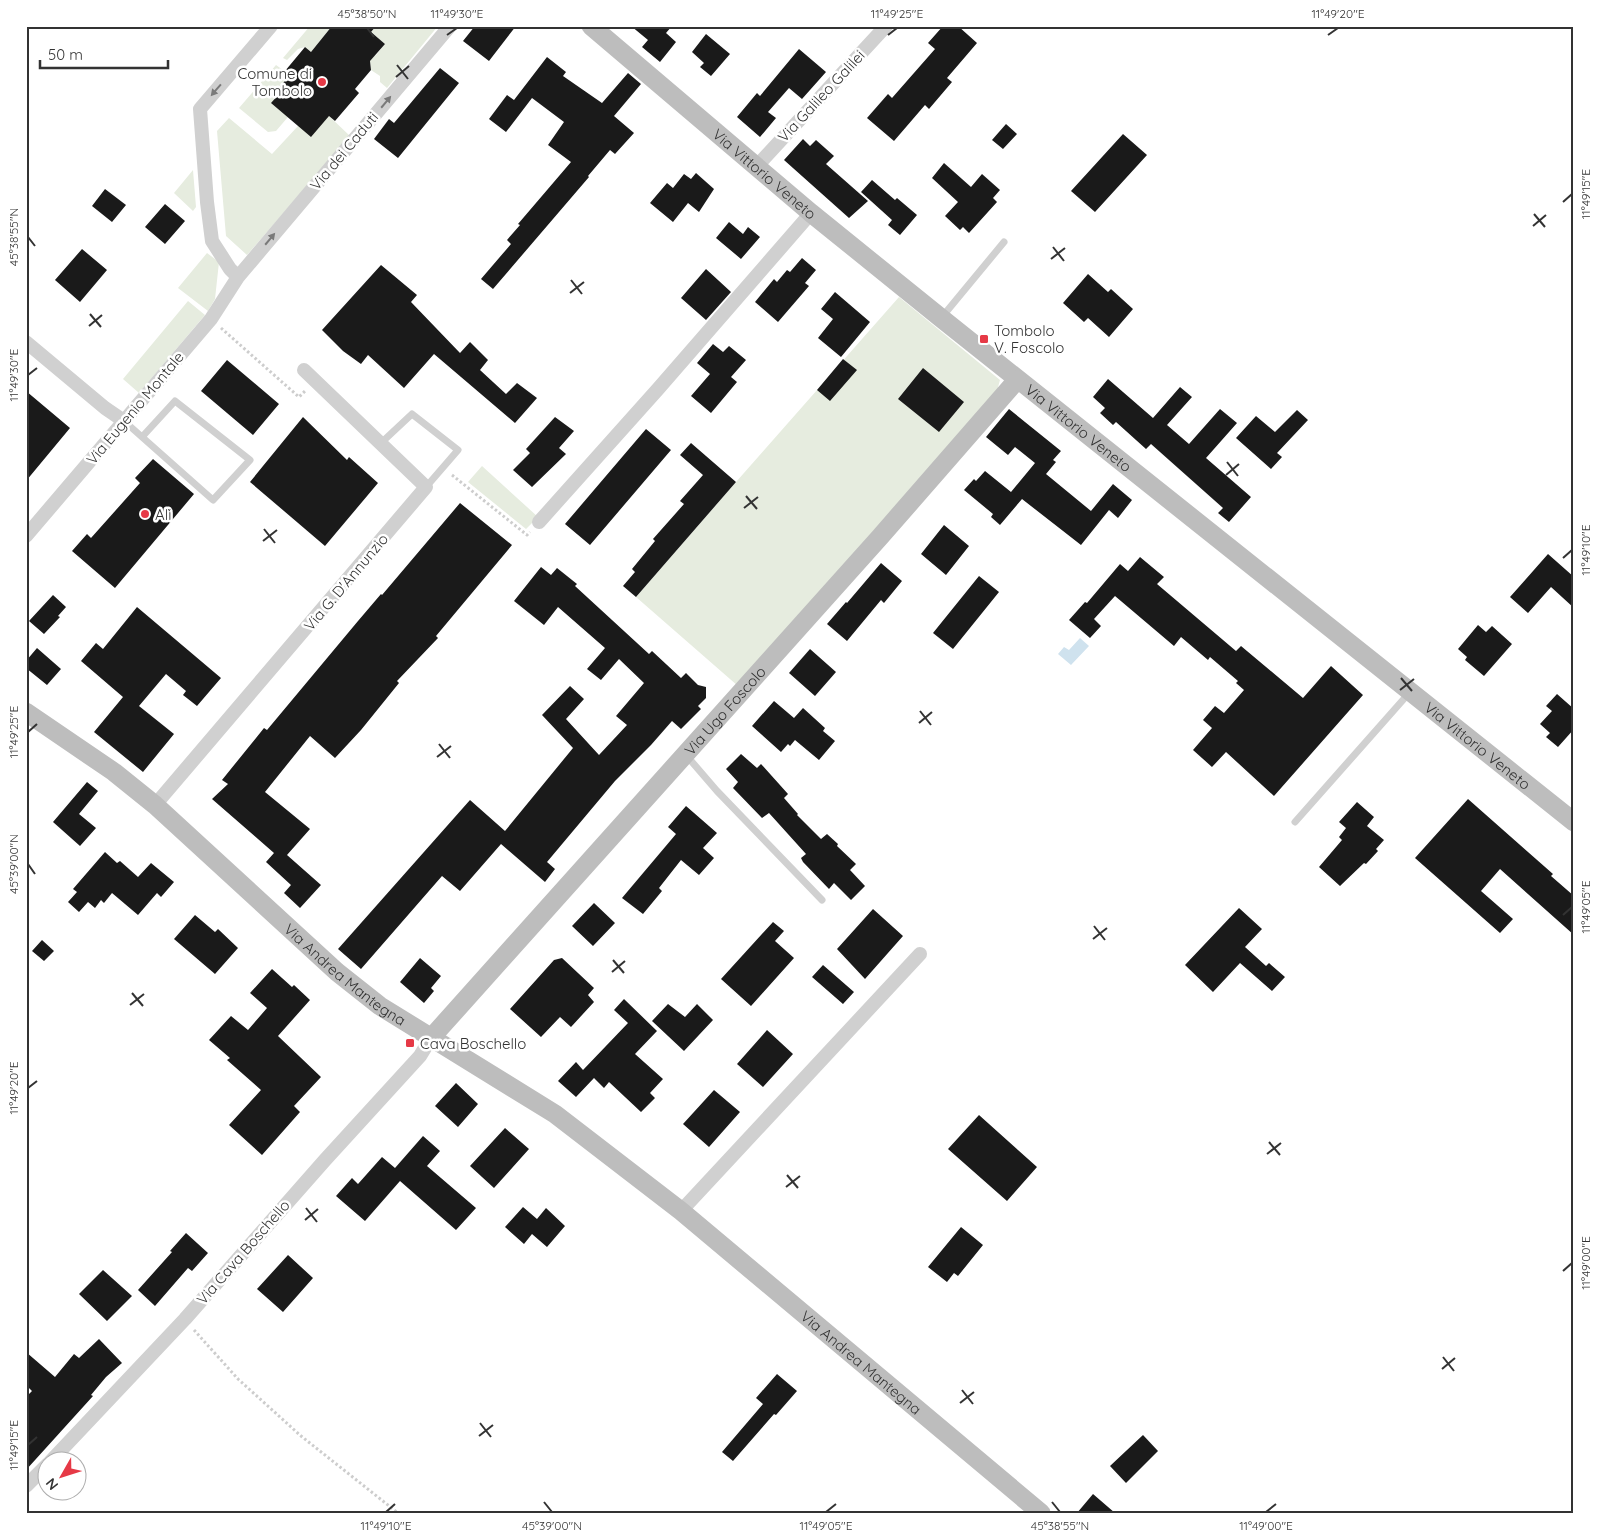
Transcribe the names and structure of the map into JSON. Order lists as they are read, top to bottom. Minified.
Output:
{"streets":{"main road":["Via Vittorio Veneto","Via Ugo Foscolo","Via Andrea Mantegna"],"street":["Via Galileo Galilei","Via dei Caduti","Via Eugenio Montale","Via G. D'Annunzio","Via Cava Boschello"]},"crossings":[["Via Galileo Galilei","Via Vittorio Veneto"],["Via dei Caduti","Via Eugenio Montale"],["Via Vittorio Veneto","Via Ugo Foscolo"],["Via G. D'Annunzio","Via Andrea Mantegna"],["Via Ugo Foscolo","Via Andrea Mantegna"],["Via Ugo Foscolo","Via Cava Boschello"],["Via Andrea Mantegna","Via Cava Boschello"]],"one_way":["Via dei Caduti"],"places":{"other":["Comune di Tombolo","Alì"],"transit":["Tombolo V. Foscolo","Cava Boschello"]},"scale_bar":"50 m","north":"bottom left","coordinates":["45°38'50\"N","11°49'30\"E","11°49'25\"E","11°49'20\"E","11°49'15\"E","45°38'55\"N","11°49'10\"E","45°39'00\"N","11°49'05\"E","11°49'00\"E"]}
